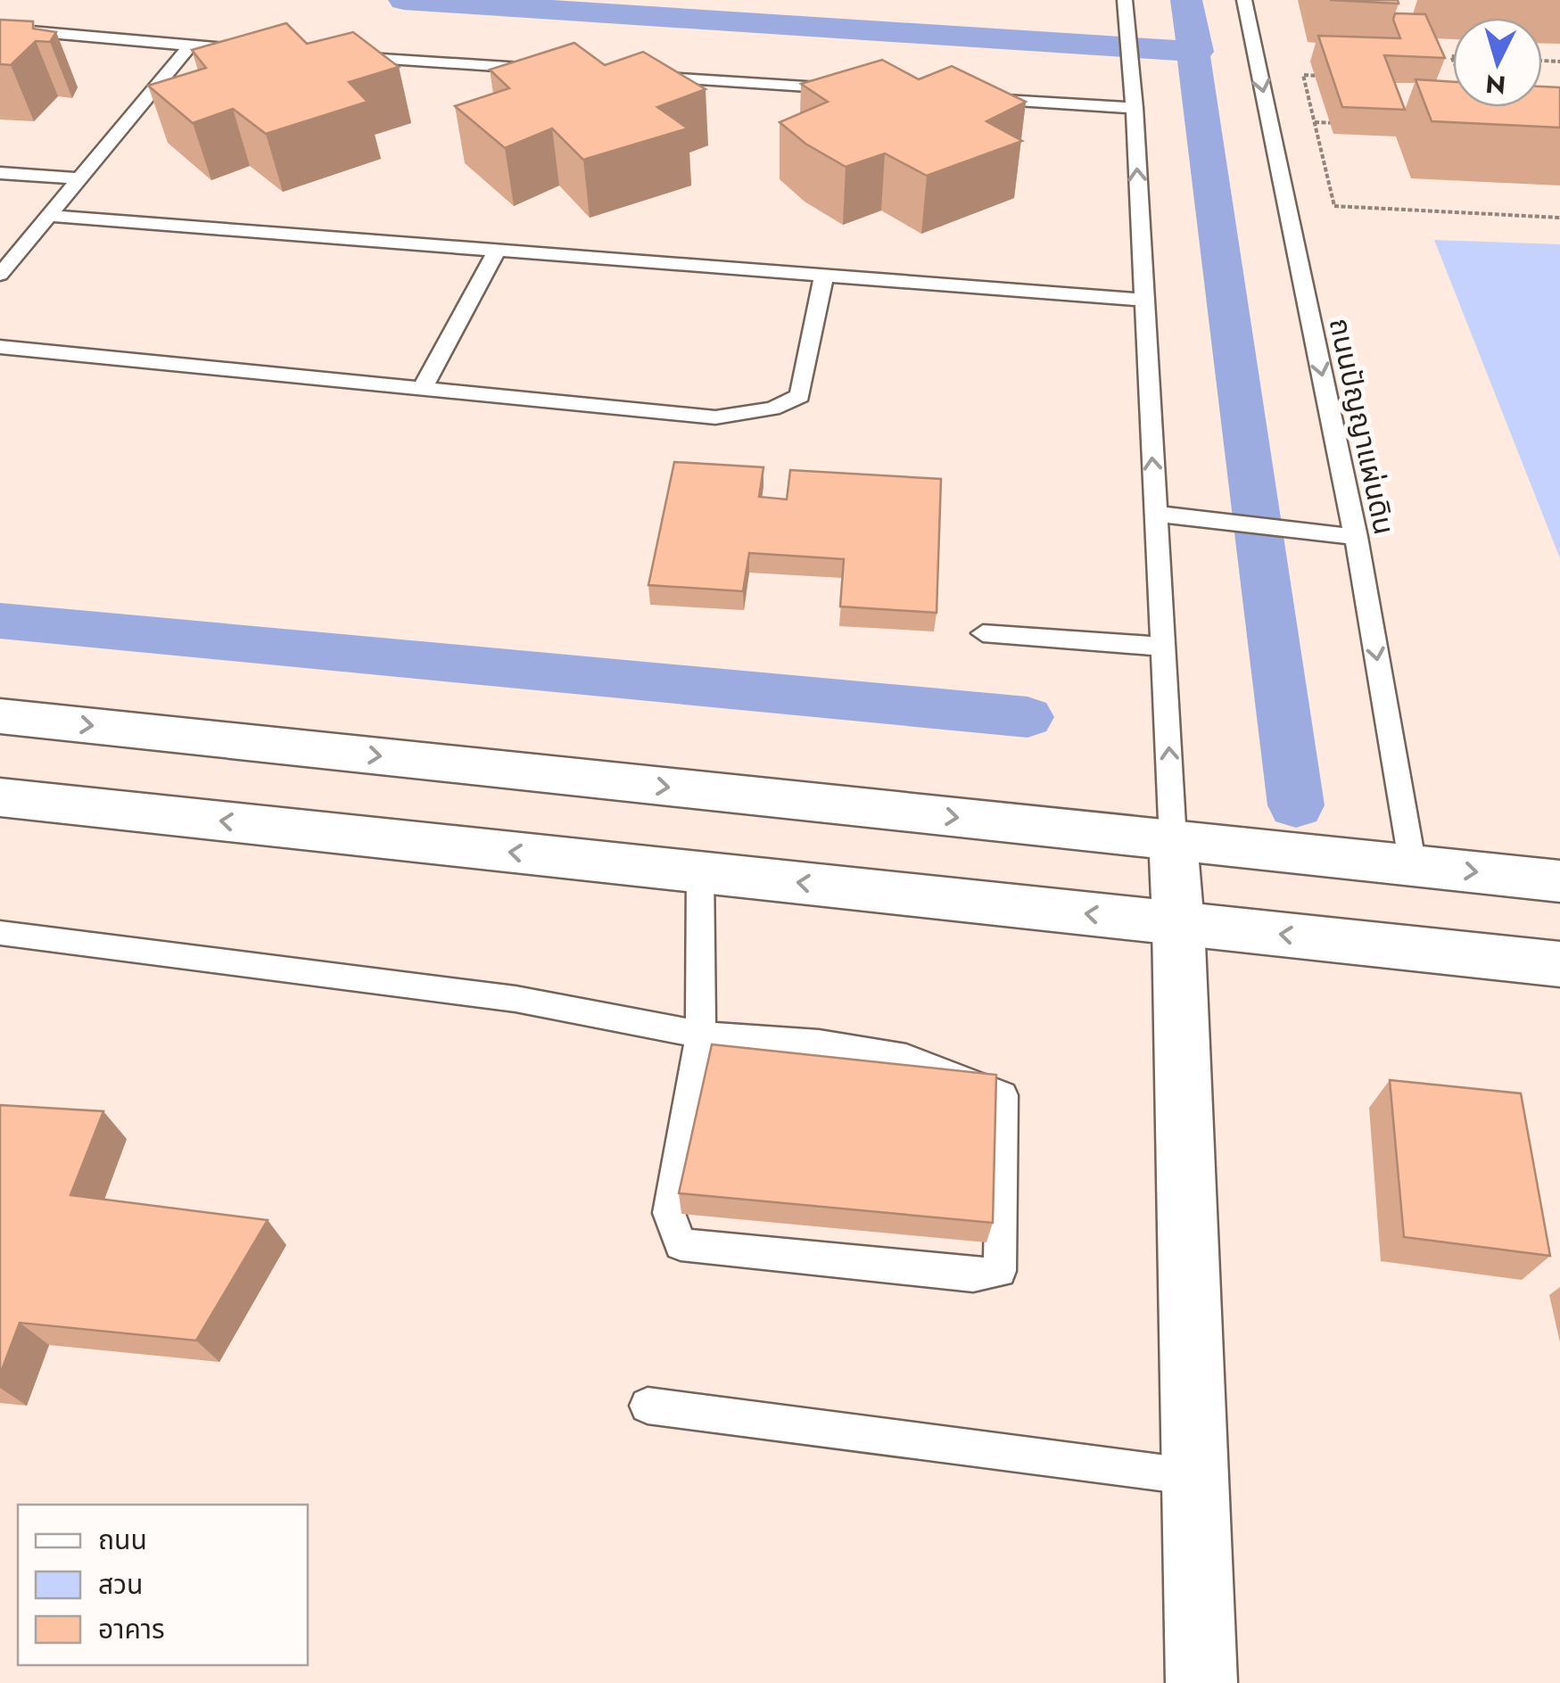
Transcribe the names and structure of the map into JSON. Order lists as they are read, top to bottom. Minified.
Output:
{"streets":{"lane":["ถนนปัญญาแผ่นดิน"]},"legend":["ถนน","สวน","อาคาร"],"north":"bottom"}
